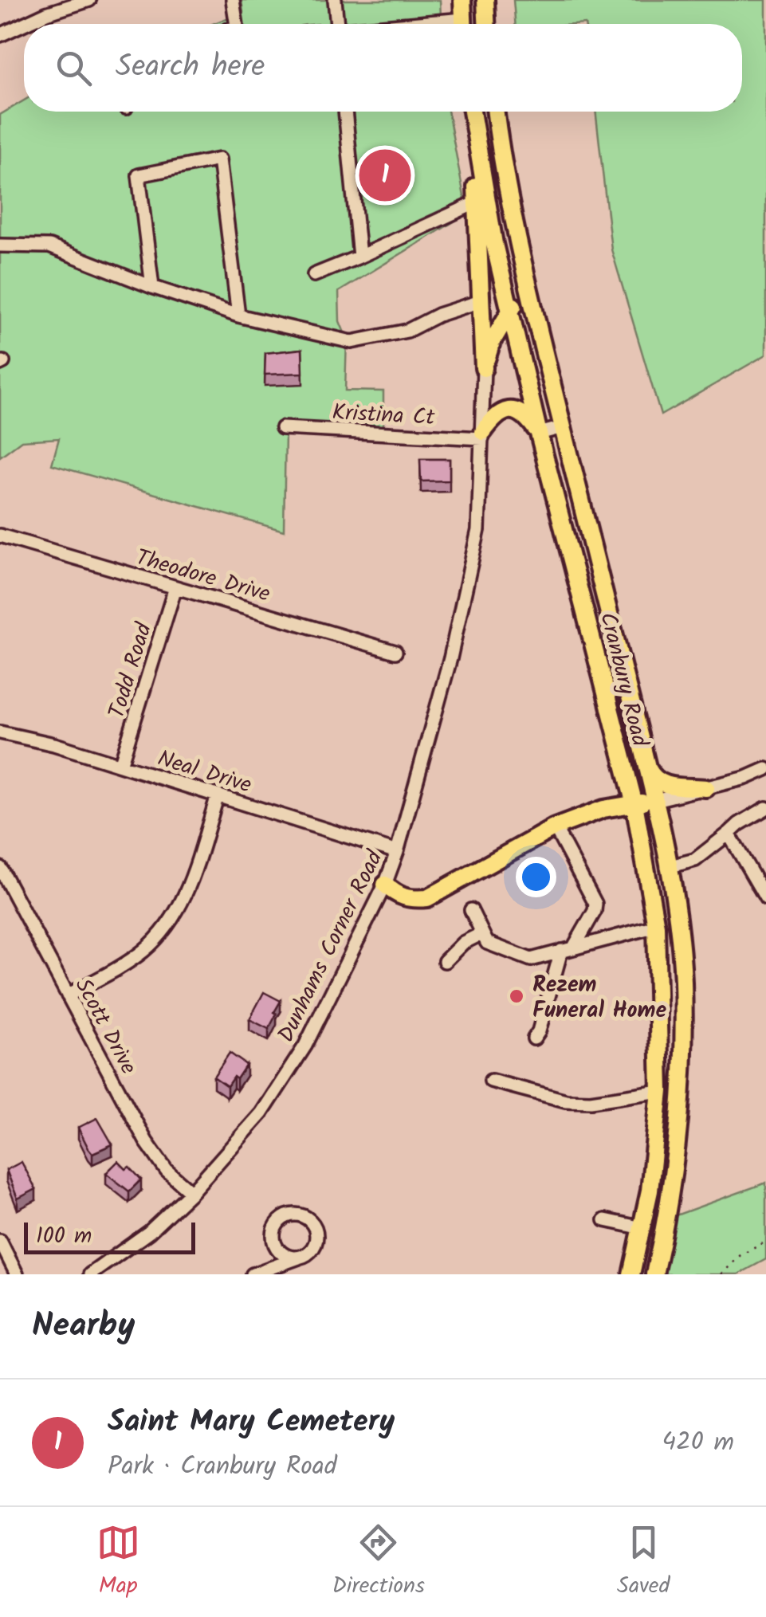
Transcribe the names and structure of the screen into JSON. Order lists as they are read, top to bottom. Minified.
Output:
{"streets":{"main road":["Cranbury Road"],"street":["Kristina Ct","Theodore Drive","Todd Road","Neal Drive","Dunhams Corner Road","Scott Drive"]},"crossings":[["Kristina Ct","Dunhams Corner Road"],["Theodore Drive","Todd Road"],["Todd Road","Neal Drive"],["Neal Drive","Dunhams Corner Road"],["Dunhams Corner Road","Scott Drive"]],"places":["Rezem Funeral Home"],"scale_bar":"100 m","page":{"search":"Search here","pins":"1","scale":"100 m","heading":"Nearby","list":[{"mark":"1","name":"Saint Mary Cemetery","note":"Park · Cranbury Road","value":"420 m"}],"nav":["Map","Directions","Saved"]}}
